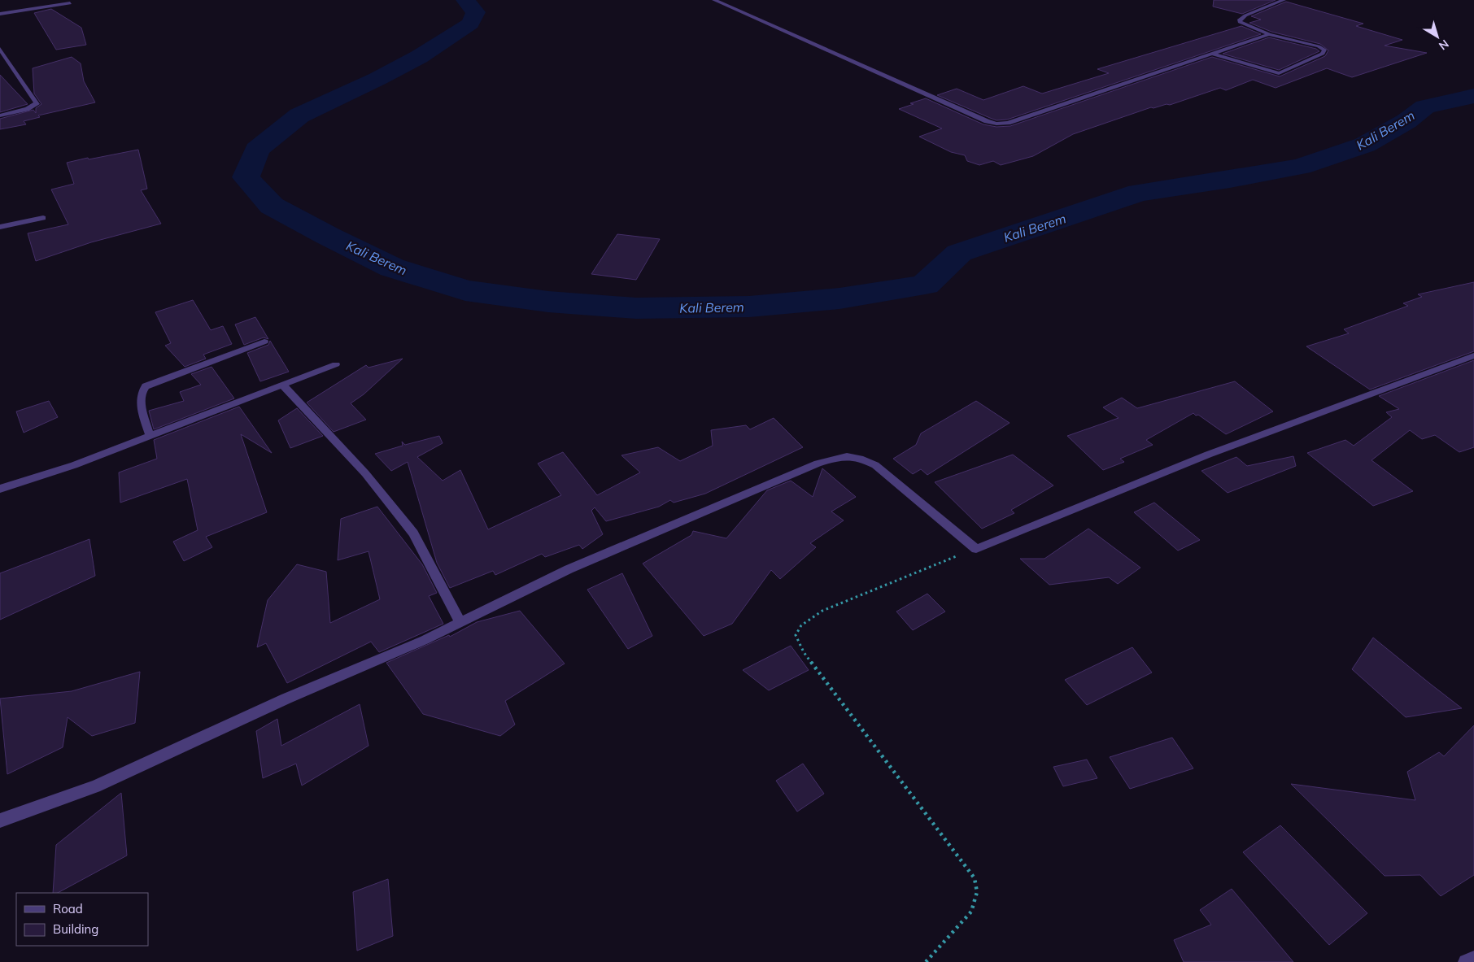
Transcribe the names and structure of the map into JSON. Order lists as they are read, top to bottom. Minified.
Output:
{"water":["Kali Berem"],"legend":["Road","Building"],"north":"bottom right"}
